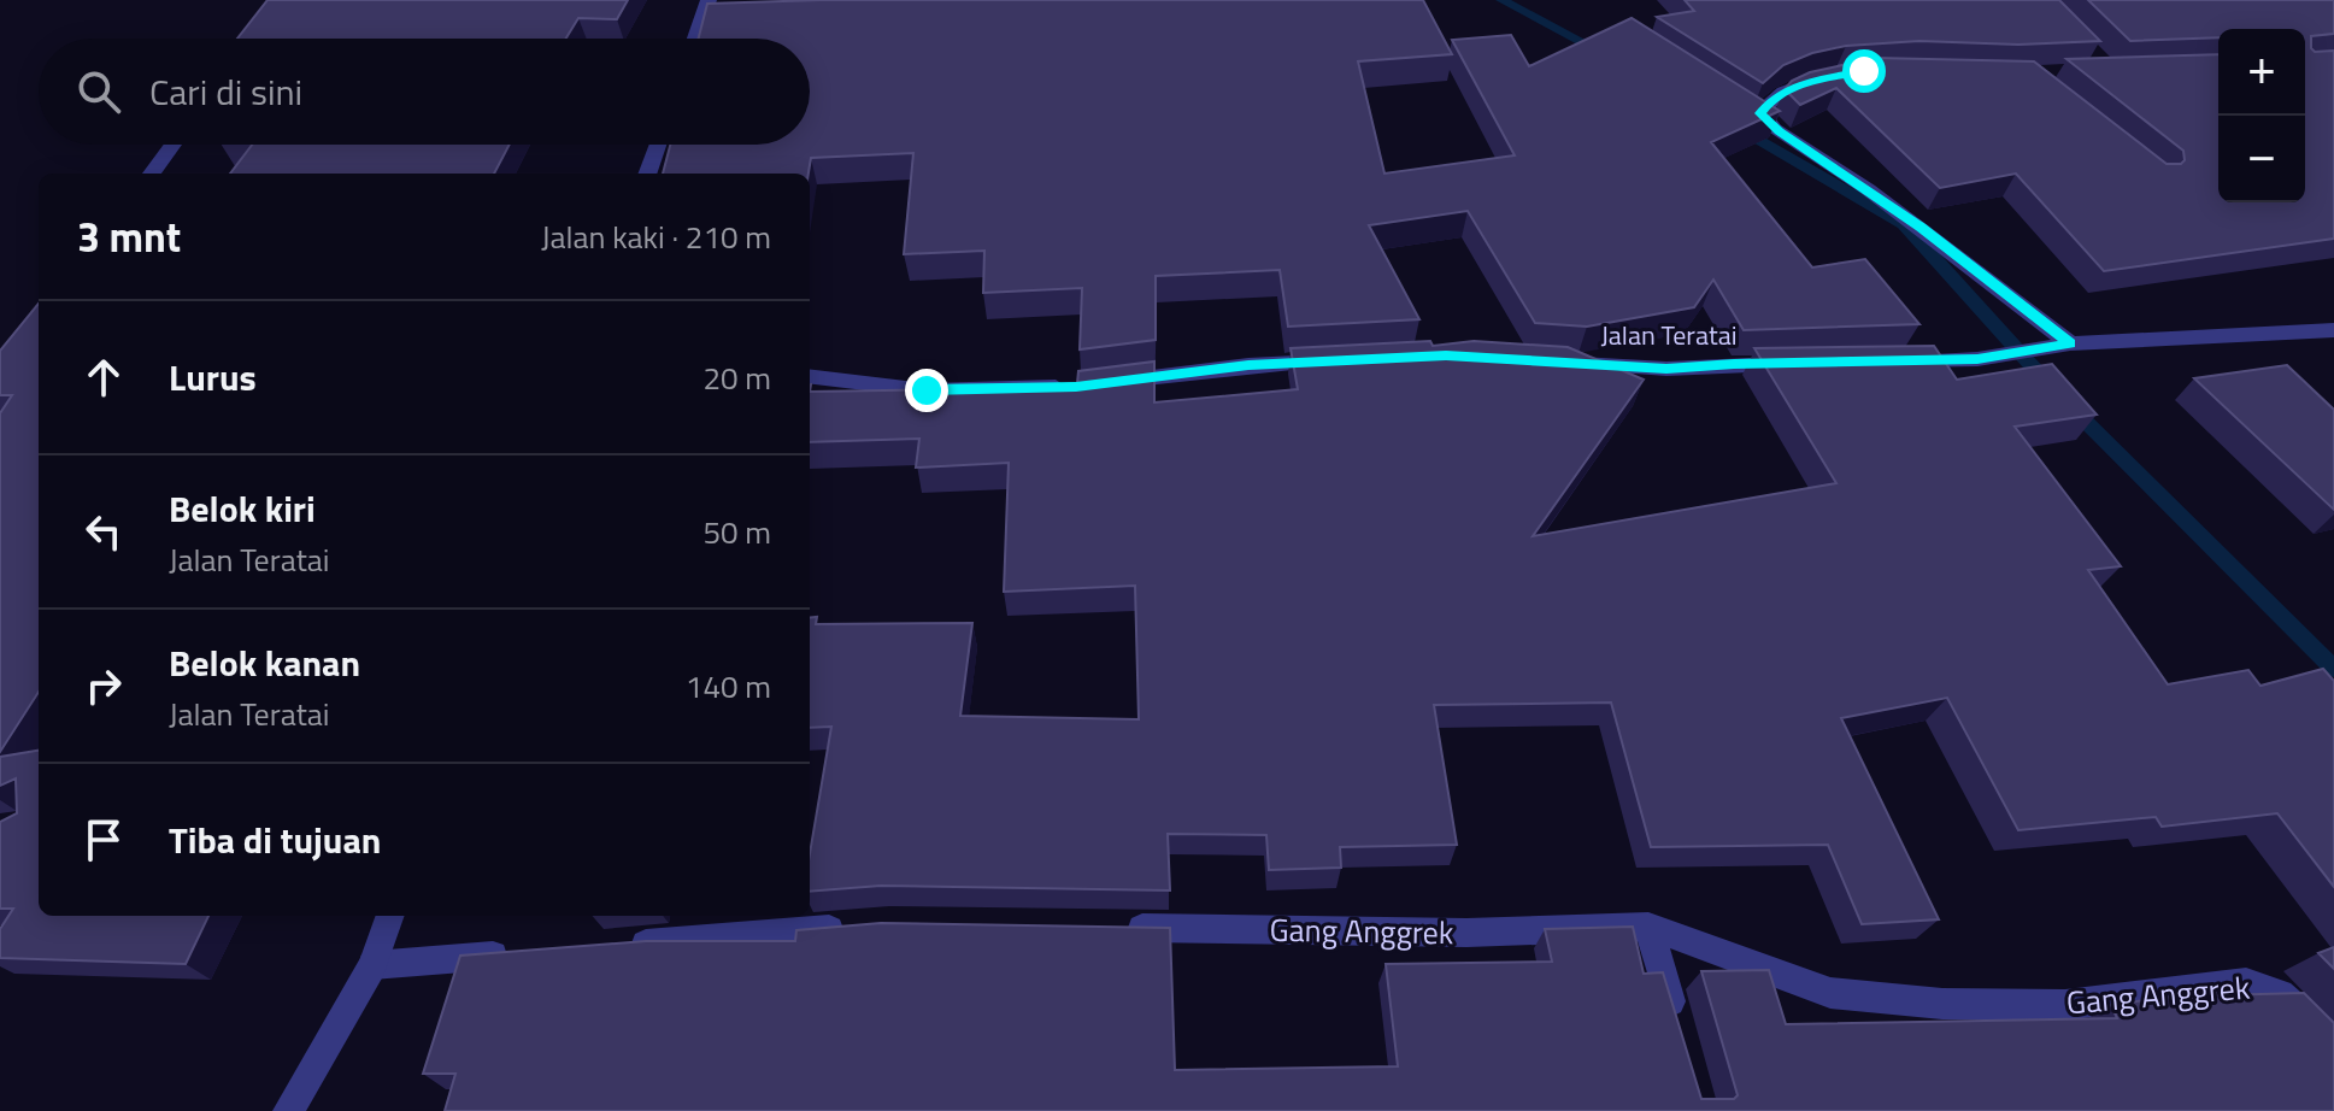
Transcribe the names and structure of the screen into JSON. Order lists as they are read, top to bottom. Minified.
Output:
{"streets":{"street":["Jalan Teratai","Gang Anggrek"]},"page":{"map_buttons":["+","−"],"search":"Cari di sini","heading":["3 mnt","Jalan kaki · 210 m"],"list":[["Lurus","20 m"],["Belok kiri","Jalan Teratai","50 m"],["Belok kanan","Jalan Teratai","140 m"],"Tiba di tujuan"]}}
